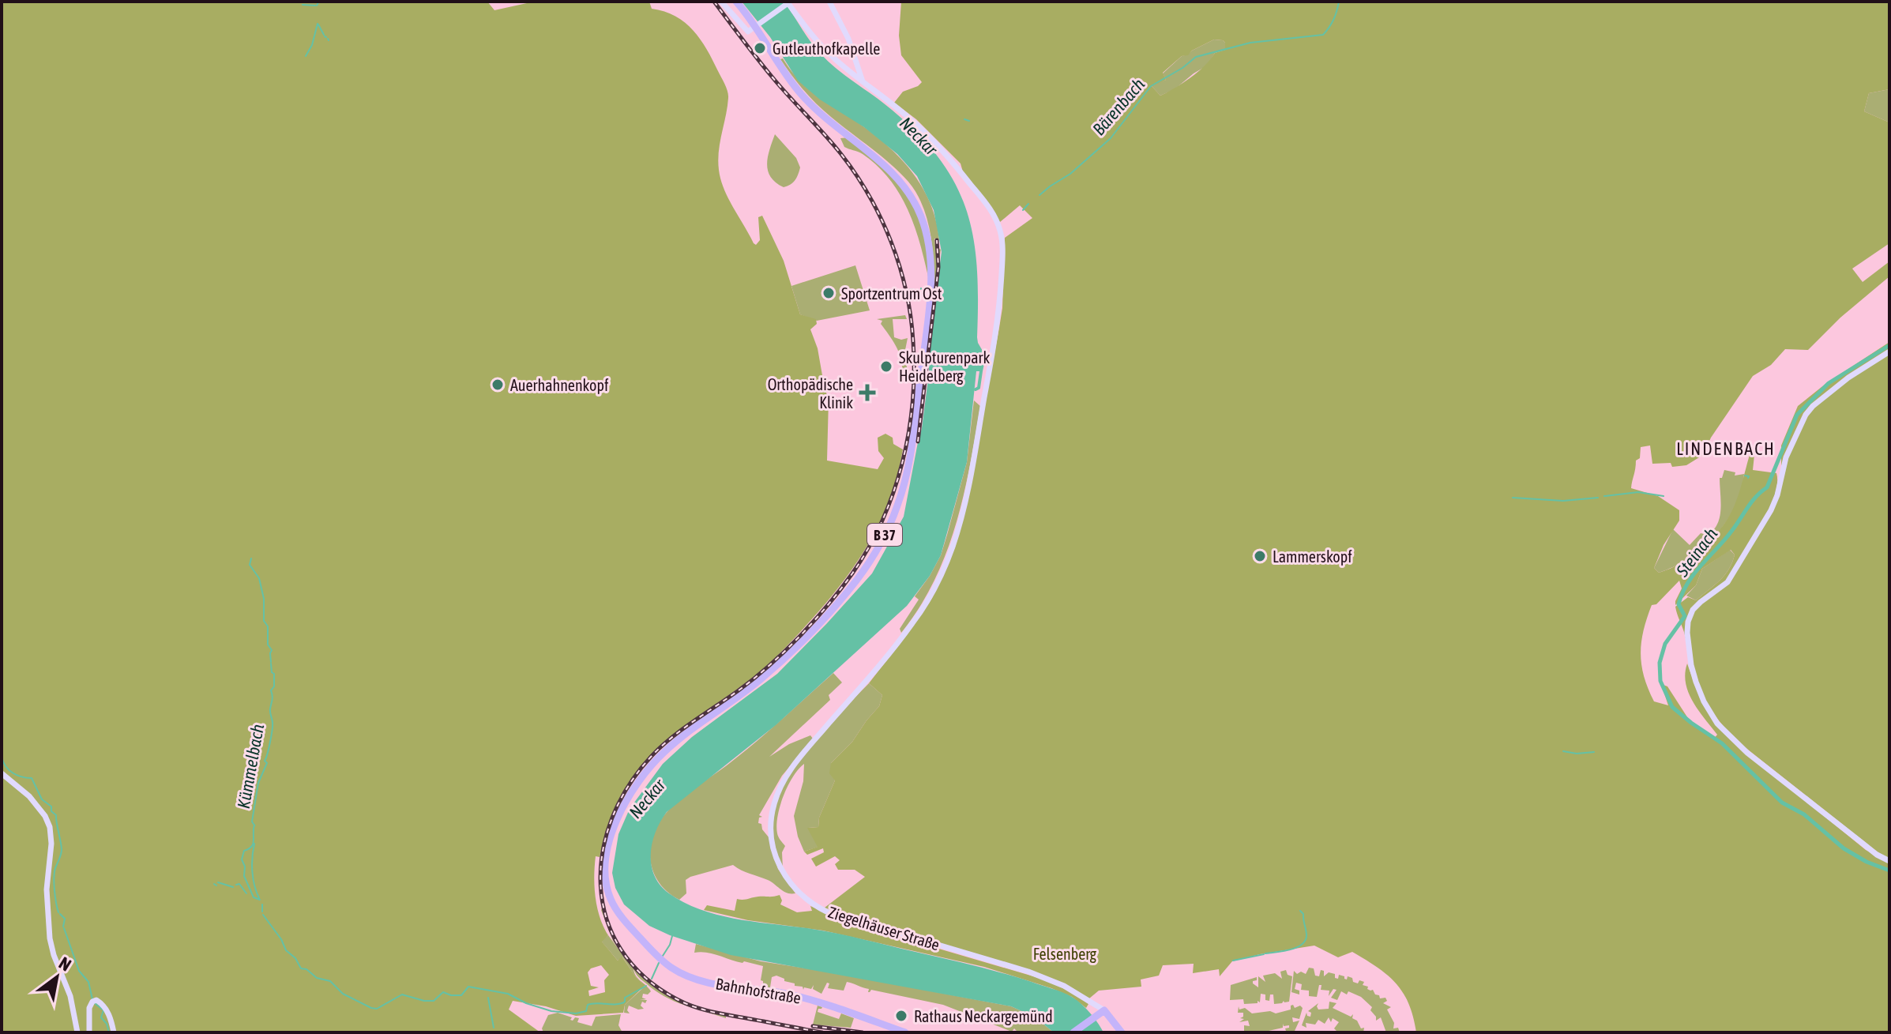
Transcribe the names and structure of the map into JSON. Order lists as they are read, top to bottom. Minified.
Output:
{"streets":{"main road":["B 37","Ziegelhäuser Straße","Bahnhofstraße"]},"crossings":[["B 37","Bahnhofstraße"]],"districts":["LINDENBACH"],"water":["Bärenbach","Neckar","Steinach","Kümmelbach"],"parks":["Felsenberg"],"places":{"other":["Gutleuthofkapelle","Sportzentrum Ost","Skulpturenpark Heidelberg","Auerhahnenkopf","Lammerskopf","Rathaus Neckargemünd"],"health":["Orthopädische Klinik"]},"north":"top right"}
